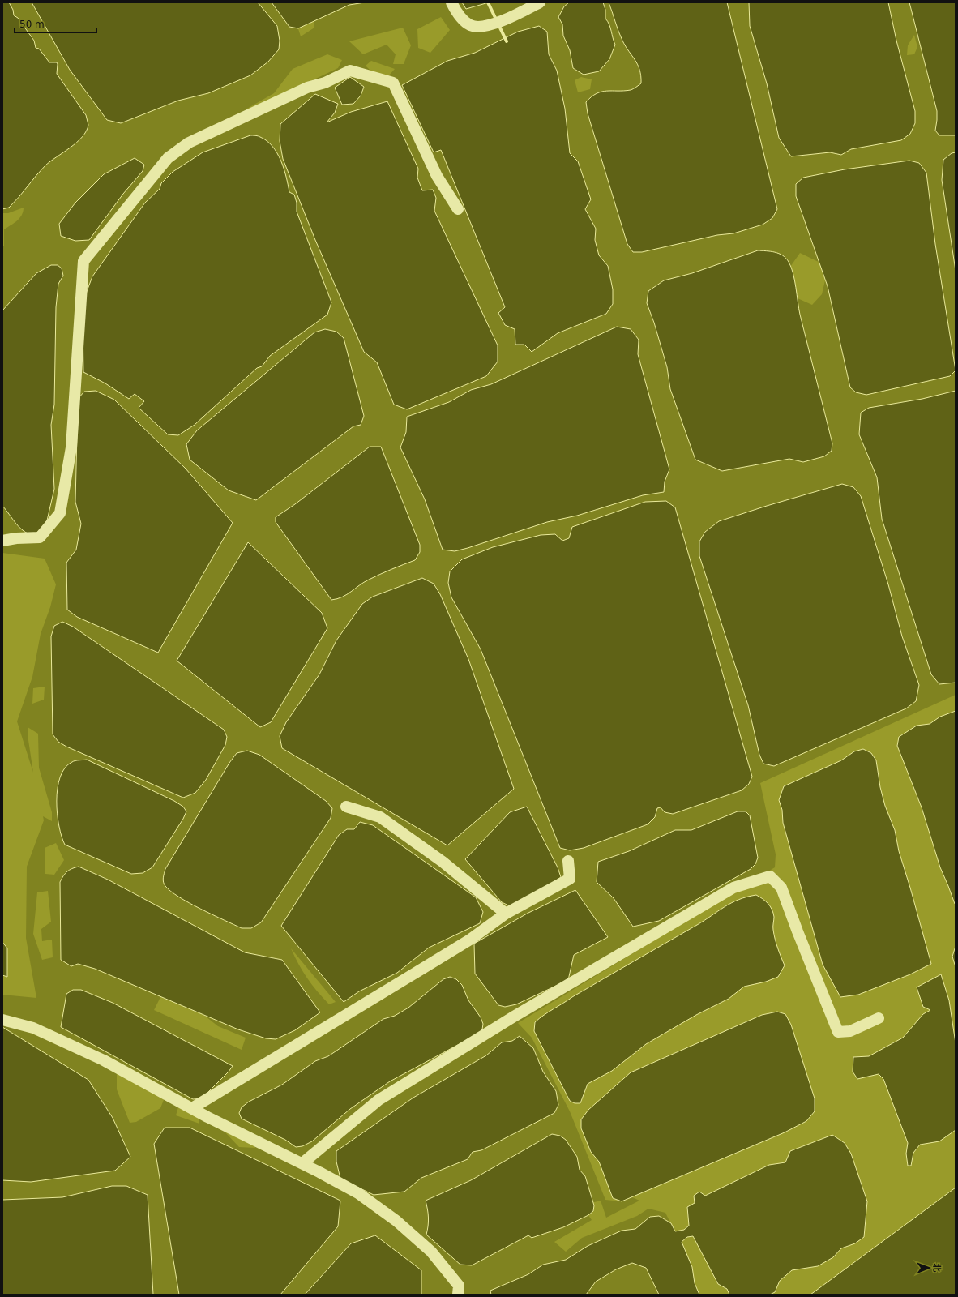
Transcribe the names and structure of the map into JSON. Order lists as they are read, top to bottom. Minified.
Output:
{"scale_bar":"50 m","north":"right"}
